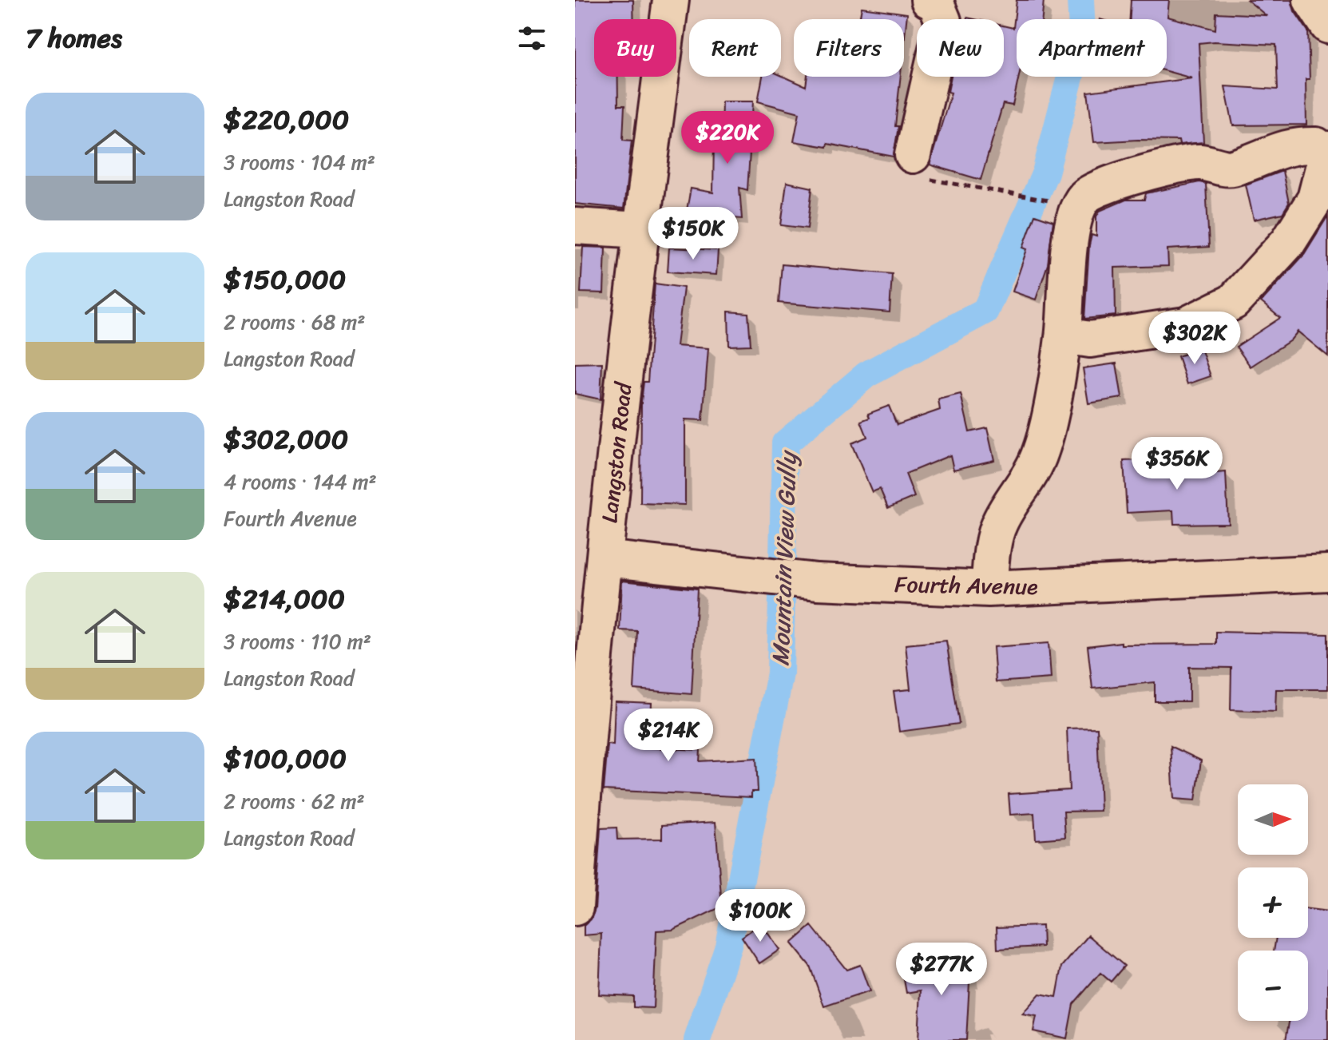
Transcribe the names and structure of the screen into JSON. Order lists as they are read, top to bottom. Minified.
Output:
{"streets":{"street":["Langston Road","Fourth Avenue"]},"crossings":[["Langston Road","Fourth Avenue"]],"water":["Mountain View Gully"],"north":"right","page":{"heading":"7 homes","chip":["Buy","Rent","Filters","New","Apartment"],"list":[{"name":"$220,000","note":"3 rooms · 104 m² · Langston Road"},{"name":"$150,000","note":"2 rooms · 68 m² · Langston Road"},{"name":"$302,000","note":"4 rooms · 144 m² · Fourth Avenue"},{"name":"$214,000","note":"3 rooms · 110 m² · Langston Road"},{"name":"$100,000","note":"2 rooms · 62 m² · Langston Road"}],"price":["$220K","$150K","$302K","$356K","$214K","$100K","$277K"],"map_buttons":["+","−"]}}
